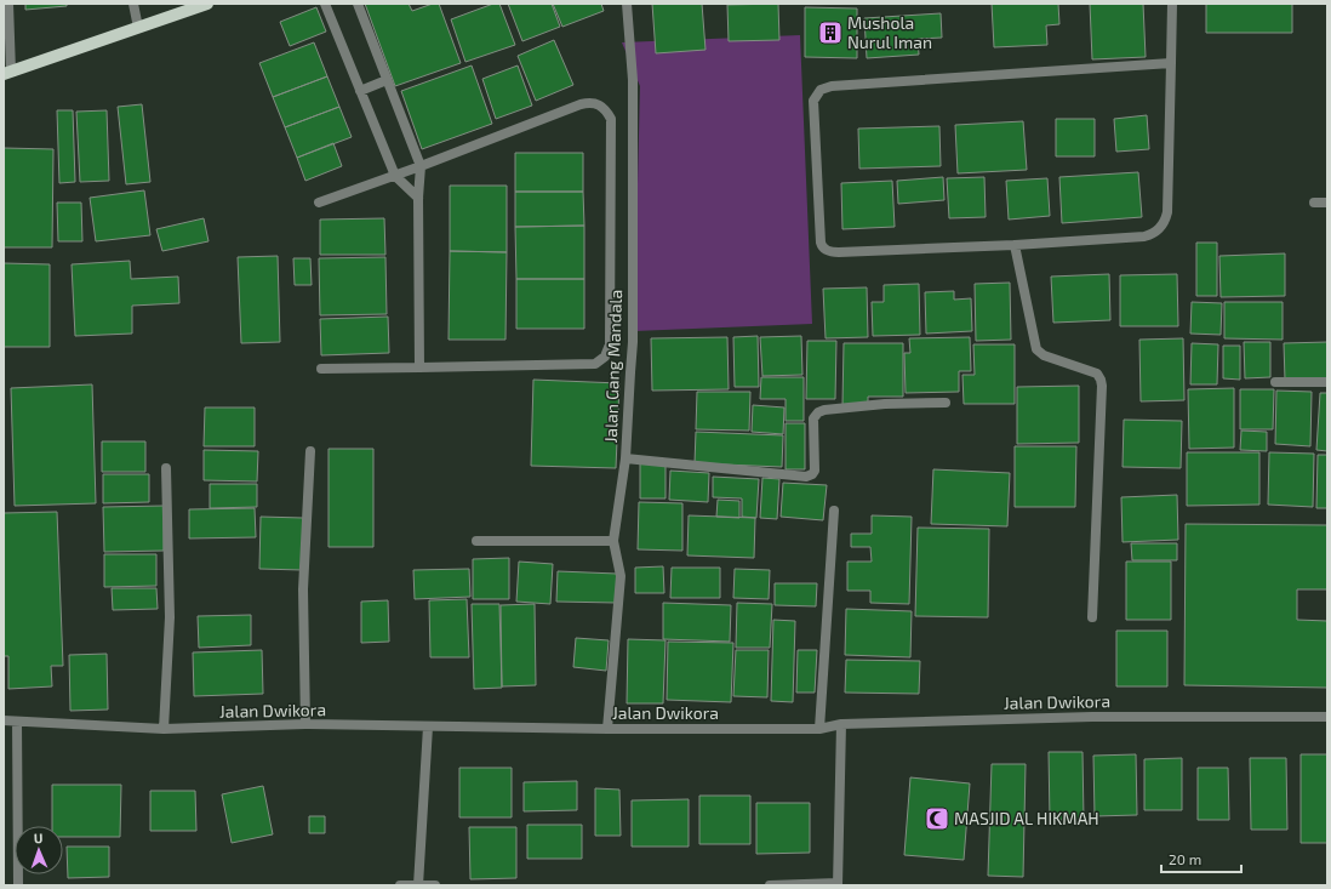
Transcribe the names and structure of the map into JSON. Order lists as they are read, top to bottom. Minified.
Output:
{"streets":{"street":["Jalan Gang Mandala","Jalan Dwikora"]},"crossings":[["Jalan Gang Mandala","Jalan Dwikora"]],"places":{"building":["Mushola Nurul Iman"],"mosque":["MASJID AL HIKMAH"]},"scale_bar":"20 m","north":"top"}
